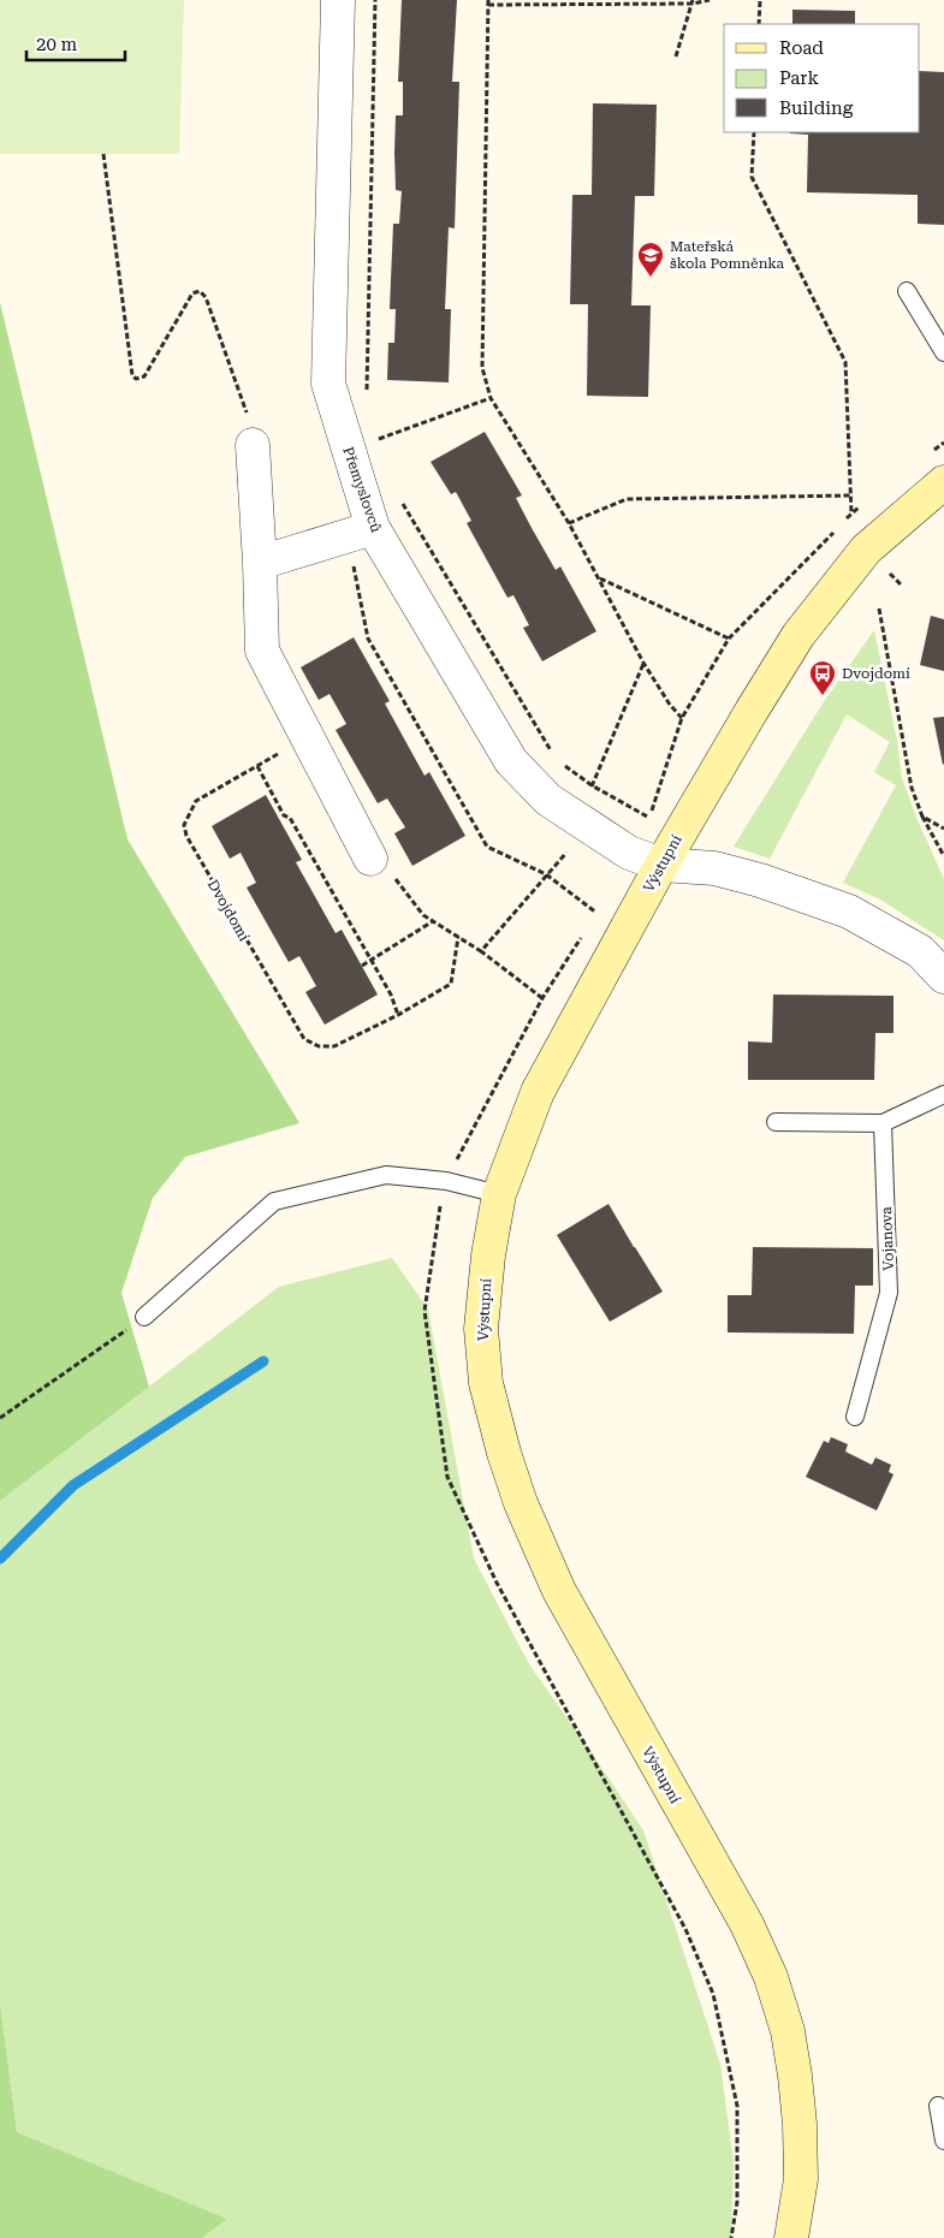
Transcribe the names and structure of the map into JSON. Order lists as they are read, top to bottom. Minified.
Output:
{"streets":{"street":["Přemyslovců","Výstupní"],"lane":["Vojanova"],"path":["Dvojdomí"]},"crossings":[["Přemyslovců","Výstupní"]],"places":{"school or university":["Mateřská škola Pomněnka"],"bus stop":["Dvojdomí"]},"legend":["Road","Park","Building"],"scale_bar":"20 m"}
